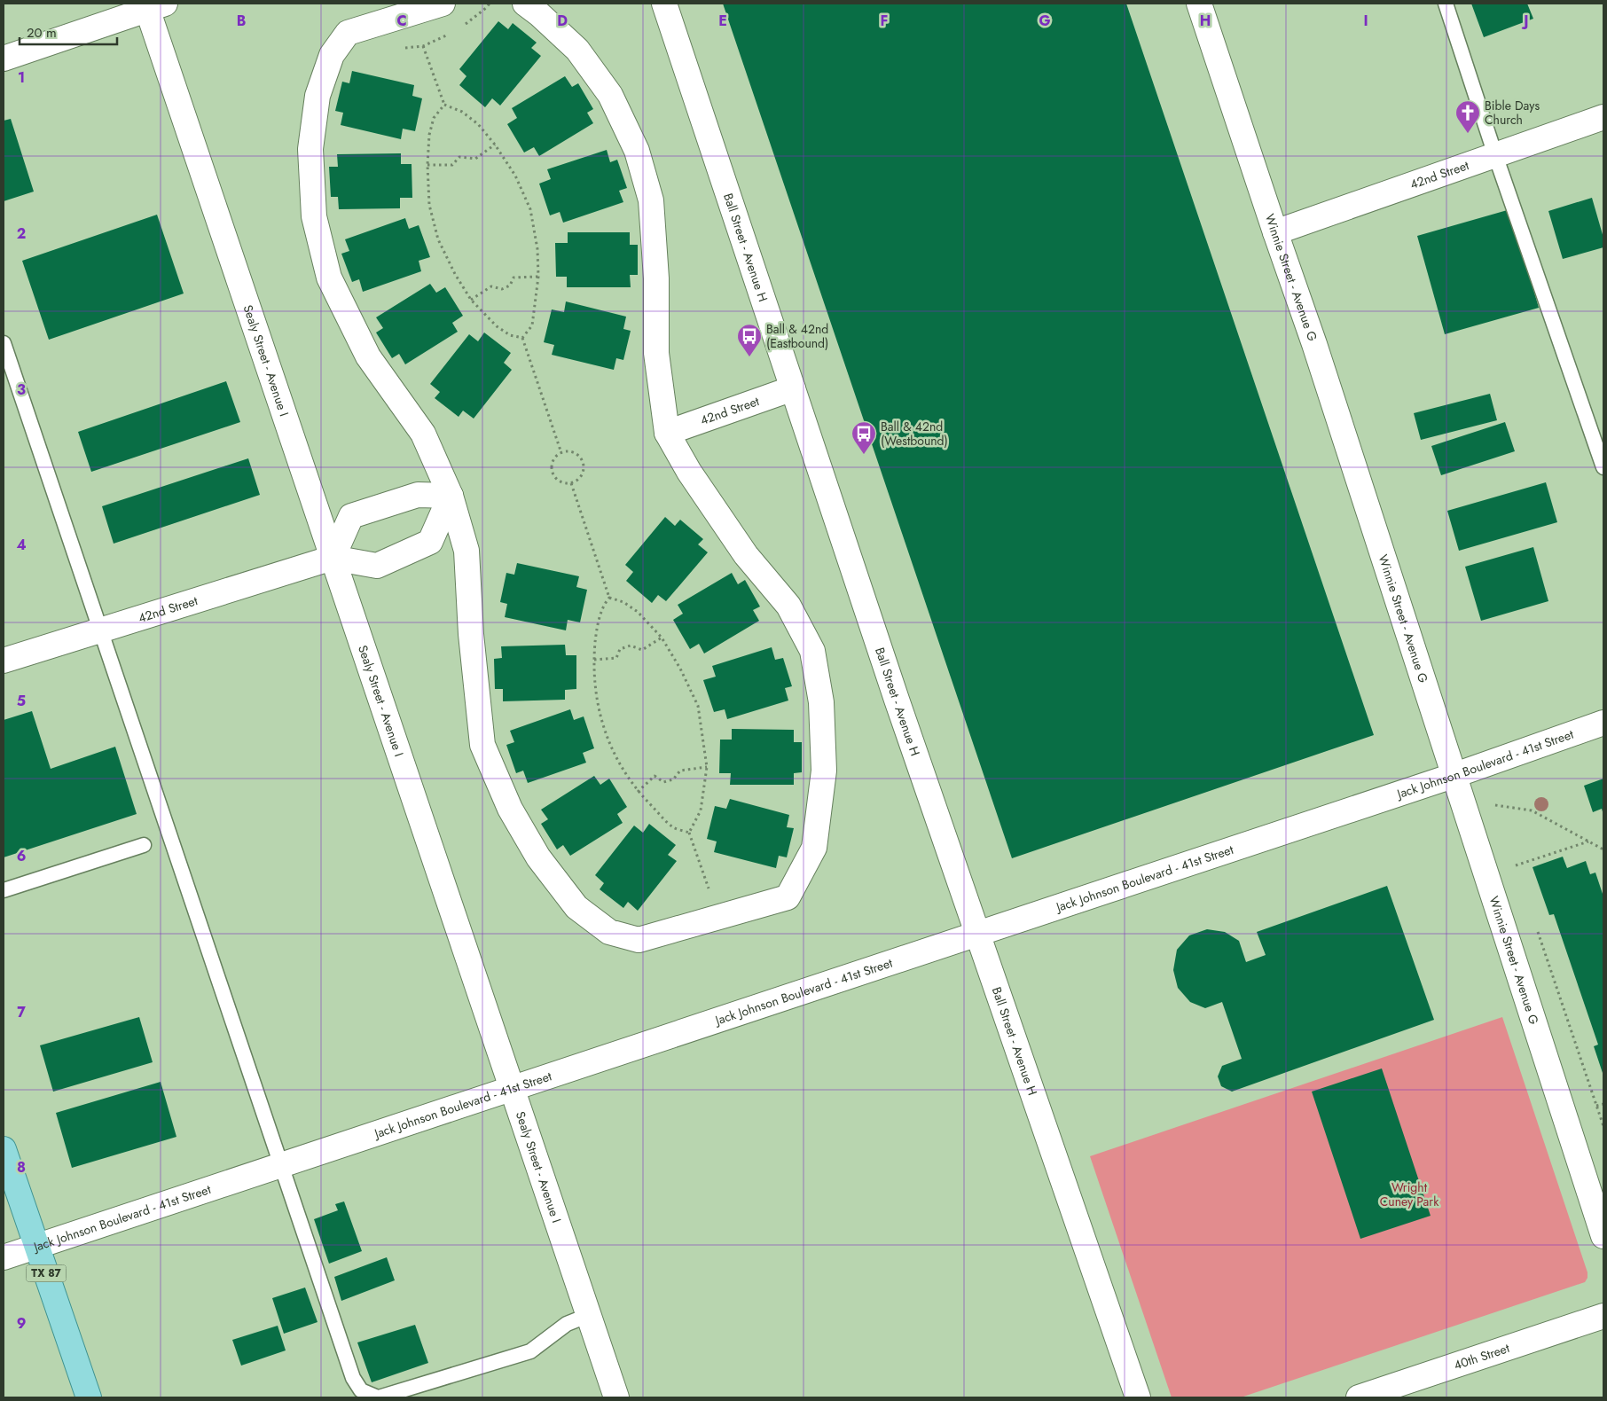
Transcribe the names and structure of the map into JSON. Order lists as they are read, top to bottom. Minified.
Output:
{"streets":{"main road":["TX 87"],"street":["42nd Street","Ball Street - Avenue H","Winnie Street - Avenue G","Sealy Street - Avenue I","Jack Johnson Boulevard - 41st Street","40th Street"]},"crossings":[["42nd Street","Ball Street - Avenue H"],["42nd Street","Winnie Street - Avenue G"],["42nd Street","Sealy Street - Avenue I"],["Ball Street - Avenue H","Jack Johnson Boulevard - 41st Street"],["Winnie Street - Avenue G","Jack Johnson Boulevard - 41st Street"],["Sealy Street - Avenue I","Jack Johnson Boulevard - 41st Street"],["Jack Johnson Boulevard - 41st Street","TX 87"]],"parks":["Wright Cuney Park"],"places":{"church":["Bible Days Church"],"bus stop":["Ball & 42nd (Eastbound)","Ball & 42nd (Westbound)"]},"scale_bar":"20 m","grid":{"columns":["B","C","D","E","F","G","H","I","J"],"rows":["1","2","3","4","5","6","7","8","9"]}}
